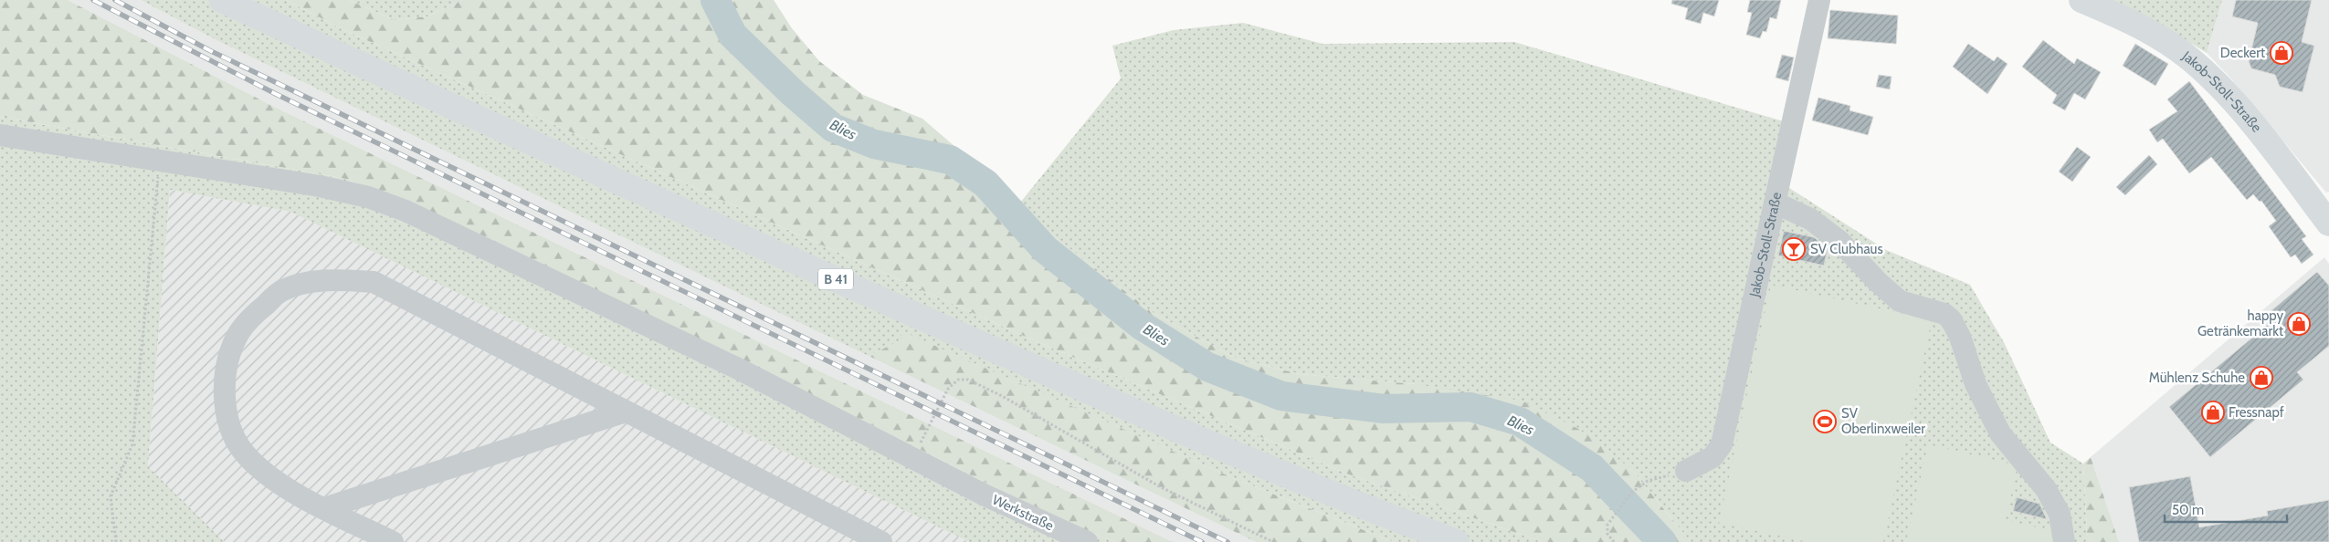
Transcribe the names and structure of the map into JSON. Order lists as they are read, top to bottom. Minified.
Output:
{"streets":{"main road":["Jakob-Stoll-Straße","B 41"],"street":["Werkstraße"]},"water":["Blies"],"places":{"shop":["Deckert","happy Getränkemarkt","Mühlenz Schuhe","Fressnapf"],"bar":["SV Clubhaus"],"sports":["SV Oberlinxweiler"]},"scale_bar":"50 m"}
